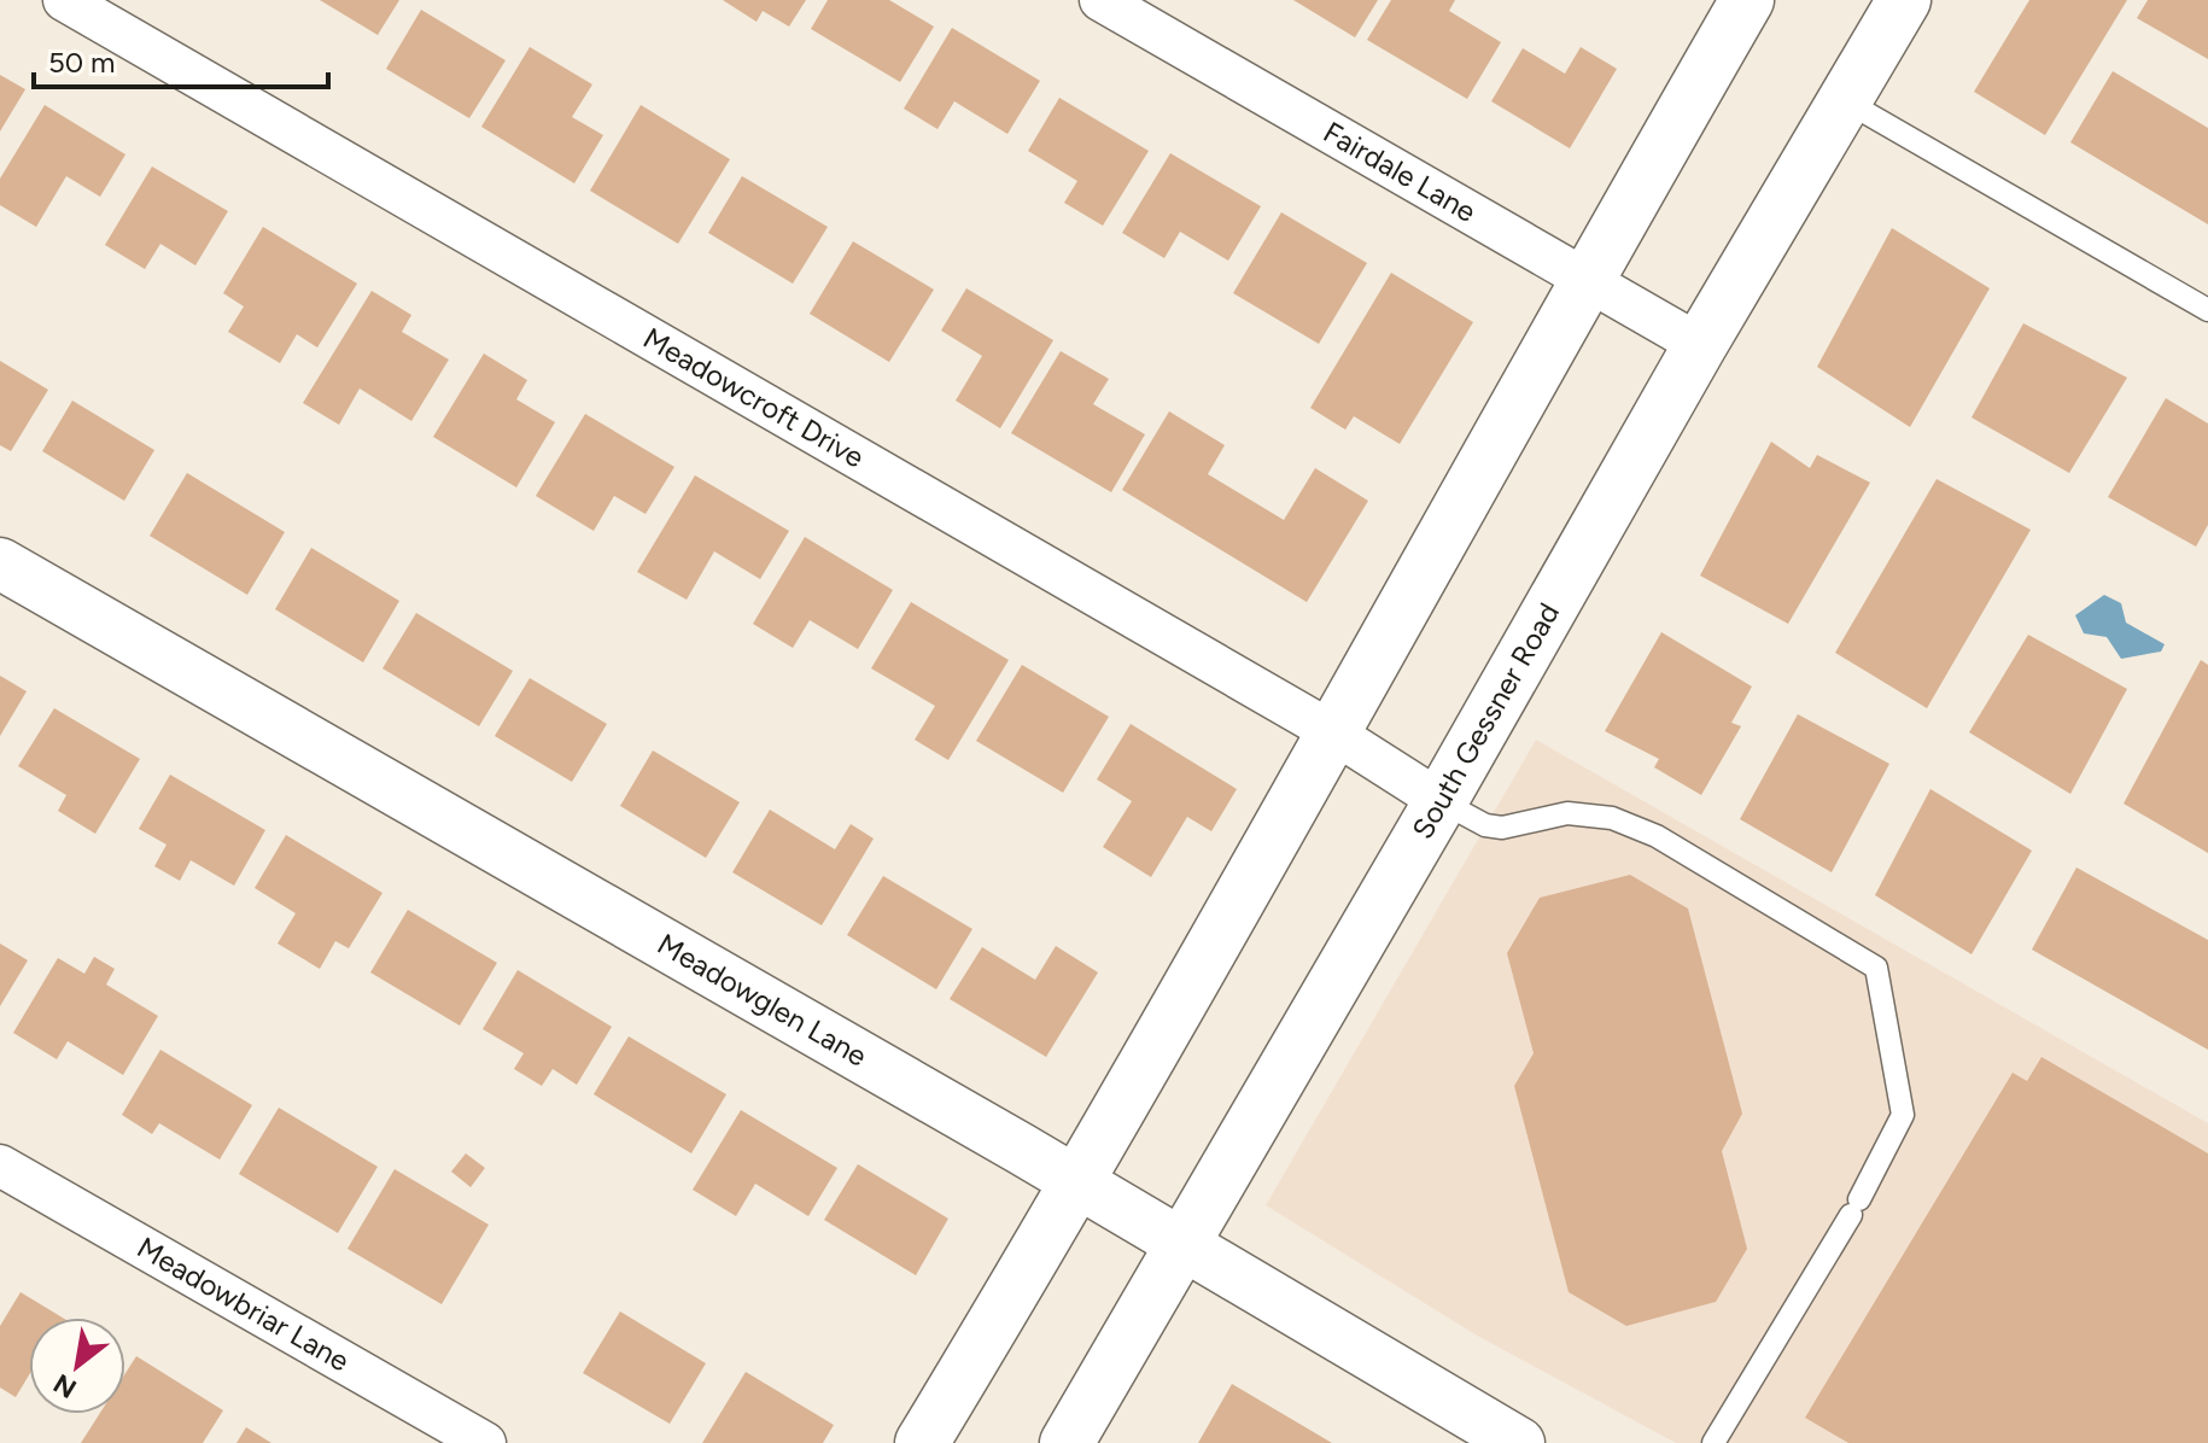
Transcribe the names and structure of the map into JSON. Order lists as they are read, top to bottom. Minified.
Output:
{"streets":{"main road":["South Gessner Road"],"street":["Fairdale Lane","Meadowcroft Drive","Meadowglen Lane","Meadowbriar Lane"]},"crossings":[["Fairdale Lane","South Gessner Road"],["Meadowcroft Drive","South Gessner Road"],["South Gessner Road","Meadowglen Lane"]],"scale_bar":"50 m","north":"bottom left"}
